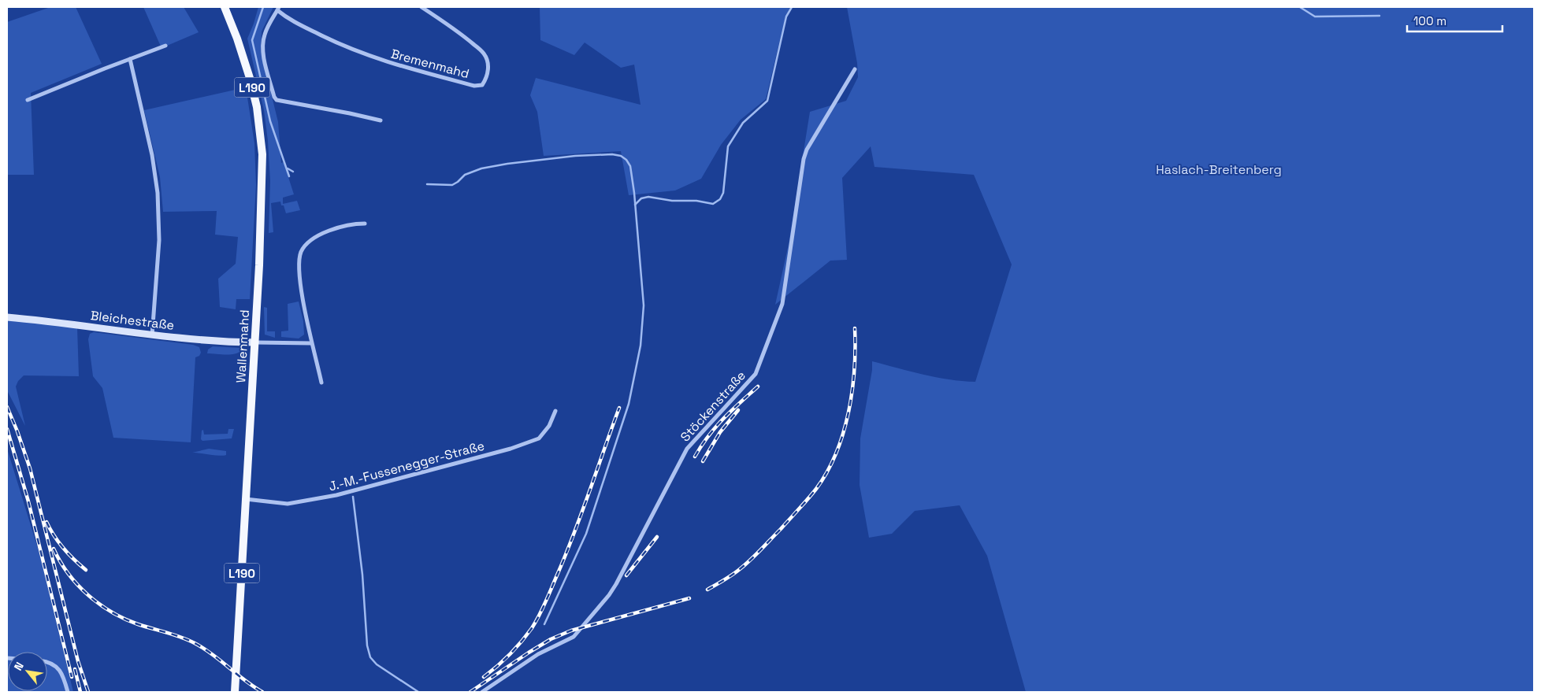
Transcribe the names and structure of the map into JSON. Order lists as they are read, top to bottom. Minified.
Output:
{"streets":{"main road":["L190","Bleichestraße","Wallenmahd"],"street":["Bremenmahd","Stöckenstraße","J.-M.-Fussenegger-Straße"]},"crossings":[["Bleichestraße","Wallenmahd"],["Wallenmahd","J.-M.-Fussenegger-Straße"]],"parks":["Haslach-Breitenberg"],"scale_bar":"100 m","north":"top left"}
